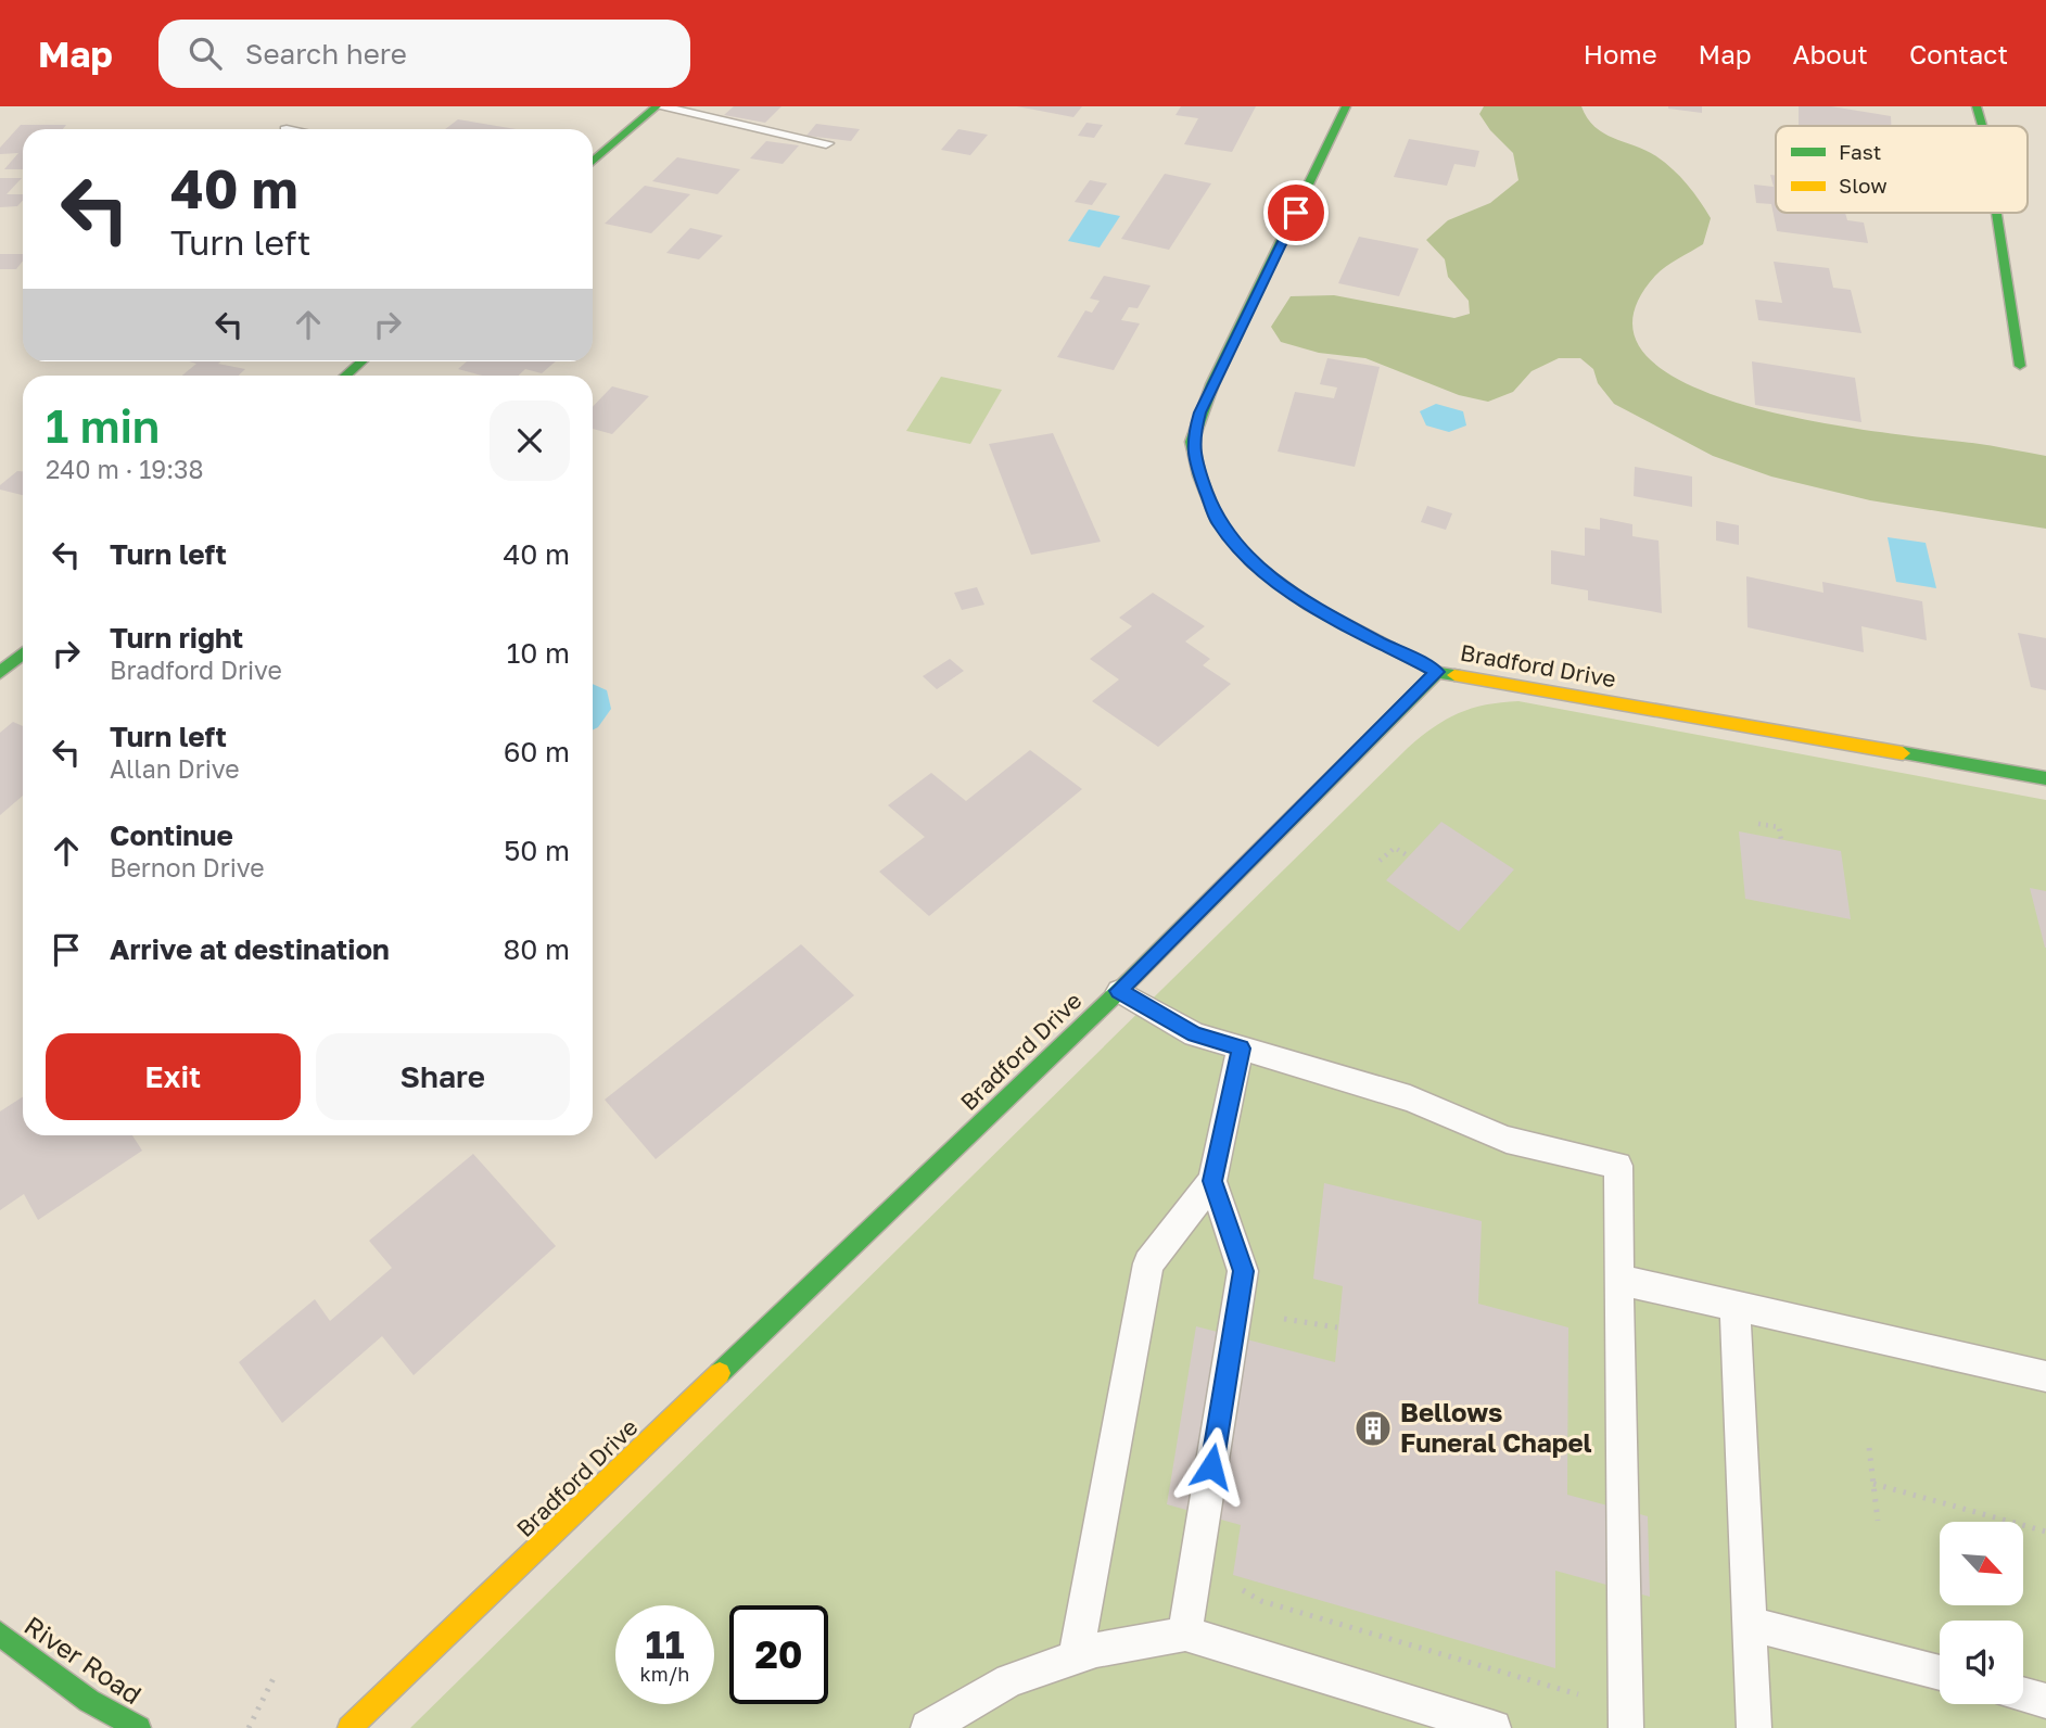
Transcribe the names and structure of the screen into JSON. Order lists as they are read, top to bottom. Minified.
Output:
{"streets":{"street":["Bradford Drive","River Road"]},"places":{"building":["Bellows Funeral Chapel"]},"legend":["Fast","Slow"],"north":"bottom right","page":{"header":"Map","search":"Search here","nav":["Home","Map","About","Contact"],"turn":["40 m","Turn left"],"heading":["1 min","240 m · 19:38"],"list":[{"name":"Turn left","value":"40 m"},{"name":"Turn right","note":"Bradford Drive","value":"10 m"},{"name":"Turn left","note":"Allan Drive","value":"60 m"},{"name":"Continue","note":"Bernon Drive","value":"50 m"},{"name":"Arrive at destination","value":"80 m"}],"buttons":["Exit","Share"],"speed":"11 km/h","limit":"20"}}
